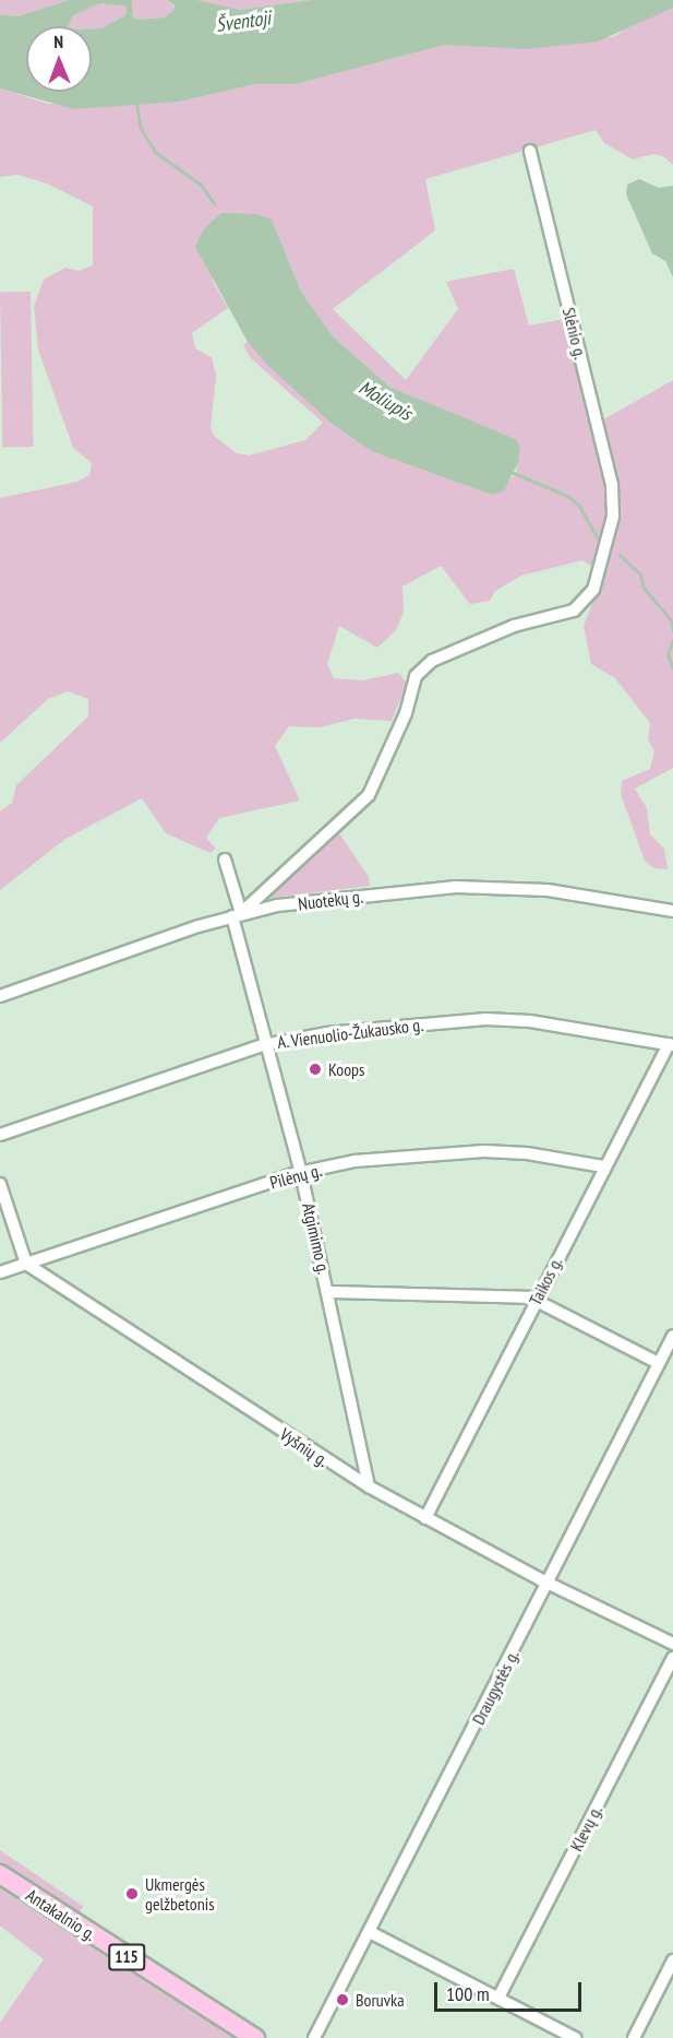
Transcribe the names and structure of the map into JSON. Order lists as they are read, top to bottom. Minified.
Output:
{"streets":{"main road":["Antakalnio g.","115"],"street":["Slėnio g.","Nuotekų g.","A. Vienuolio-Žukausko g.","Pilėnų g.","Atgimimo g.","Taikos g.","Vyšnių g.","Draugystės g.","Klevų g."]},"crossings":[["Slėnio g.","Nuotekų g."],["Slėnio g.","Atgimimo g."],["Nuotekų g.","Atgimimo g."],["A. Vienuolio-Žukausko g.","Atgimimo g."],["A. Vienuolio-Žukausko g.","Taikos g."],["Pilėnų g.","Atgimimo g."],["Pilėnų g.","Taikos g."],["Pilėnų g.","Vyšnių g."],["Atgimimo g.","Vyšnių g."],["Taikos g.","Vyšnių g."],["Vyšnių g.","Draugystės g."]],"water":["Šventoji","Moliupis"],"places":["Koops","Ukmergės gelžbetonis","Boruvka"],"scale_bar":"100 m","north":"top"}
